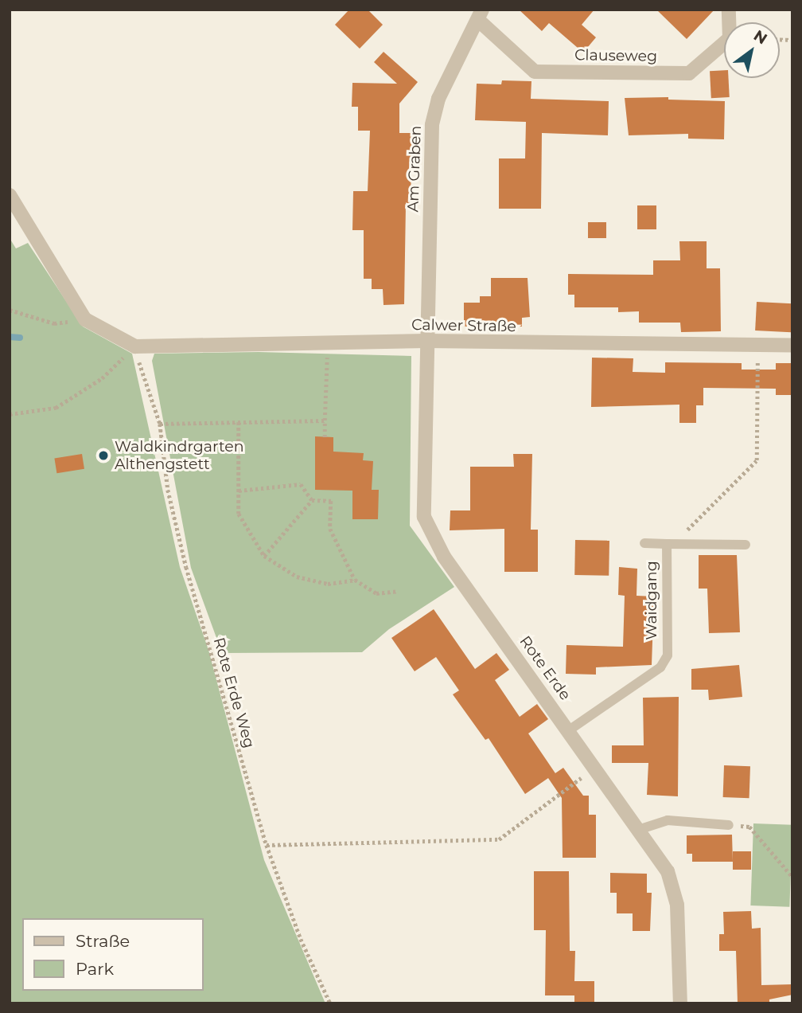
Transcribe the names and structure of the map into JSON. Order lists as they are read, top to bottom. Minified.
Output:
{"streets":{"street":["Clauseweg","Am Graben","Calwer Straße","Rote Erde"],"lane":["Waidgang"],"path":["Rote Erde Weg"]},"crossings":[["Clauseweg","Am Graben"],["Am Graben","Calwer Straße"],["Am Graben","Rote Erde"],["Calwer Straße","Rote Erde"],["Waidgang","Rote Erde"]],"places":["Waldkindrgarten Althengstett"],"legend":["Straße","Park"],"north":"top right"}
